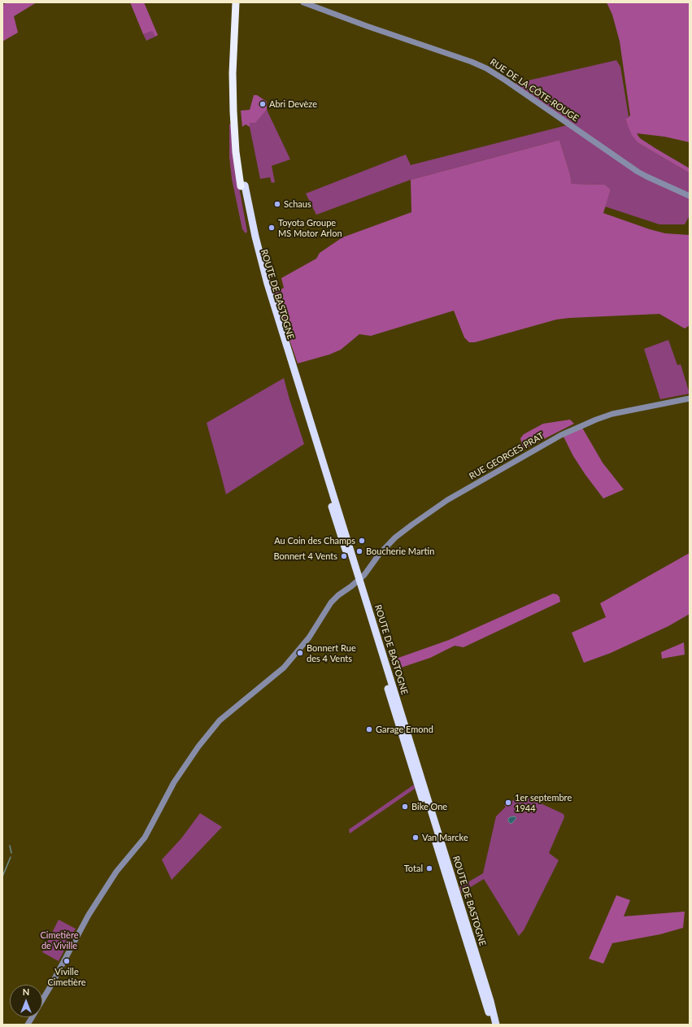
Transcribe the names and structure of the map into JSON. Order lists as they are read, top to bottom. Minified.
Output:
{"streets":{"highway":["ROUTE DE BASTOGNE"],"street":["RUE DE LA CÔTE-ROUGE","RUE GEORGES PRAT"]},"crossings":[["ROUTE DE BASTOGNE","RUE GEORGES PRAT"]],"parks":["Cimetière de Viville"],"places":["Abri Devèze","Schaus","Toyota Groupe MS Motor Arlon","Au Coin des Champs","Boucherie Martin","Bonnert 4 Vents","Bonnert Rue des 4 Vents","Garage Emond","1er septembre 1944","Bike One","Van Marcke","Total","Viville Cimetière"],"north":"top"}
